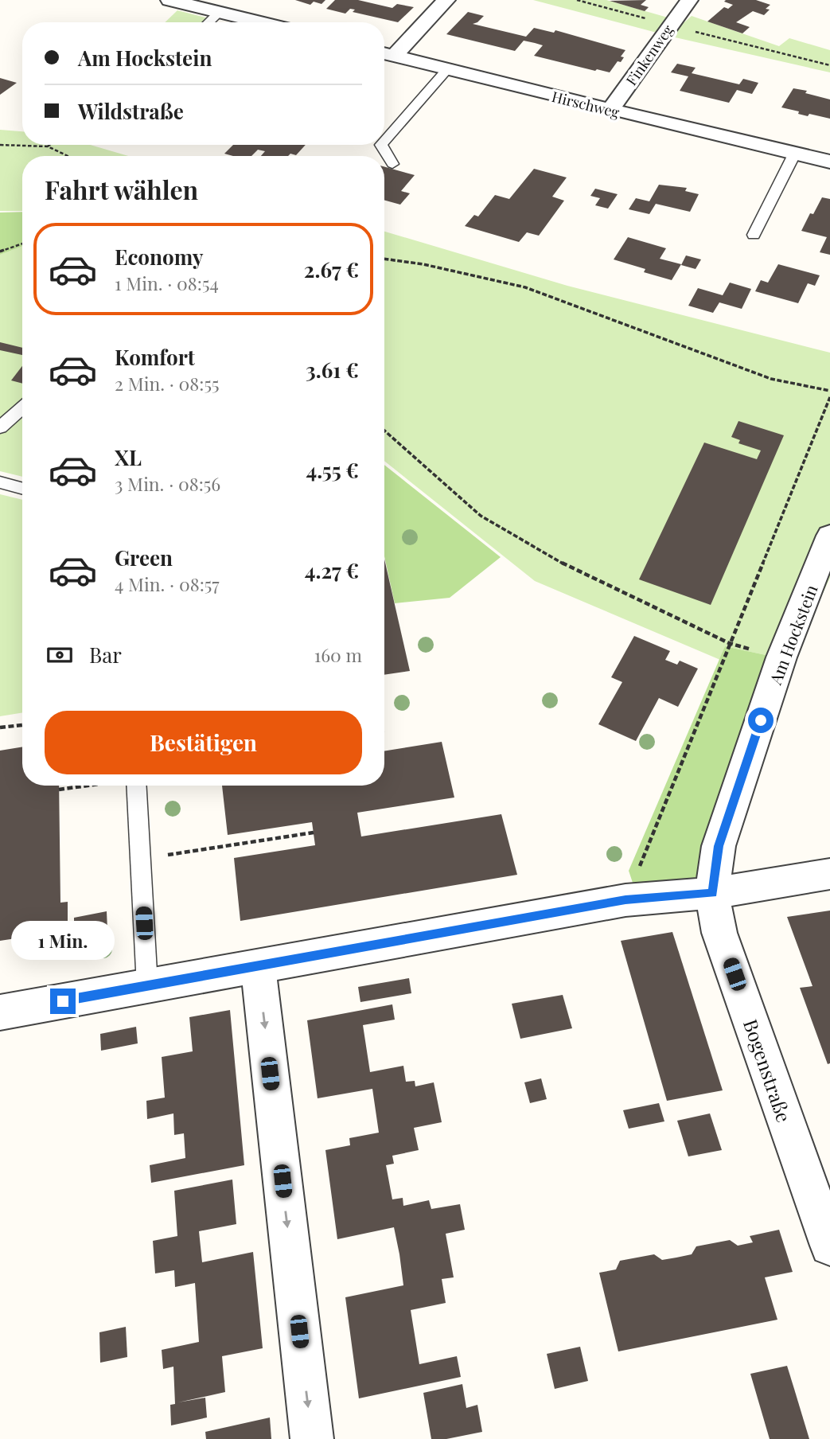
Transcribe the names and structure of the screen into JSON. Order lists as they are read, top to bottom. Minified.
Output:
{"streets":{"street":["Finkenweg","Hirschweg","Am Hockstein","Bogenstraße"]},"crossings":[["Finkenweg","Hirschweg"],["Am Hockstein","Bogenstraße"]],"page":{"banner":["Am Hockstein","Wildstraße"],"heading":"Fahrt wählen","list":[{"name":"Economy","note":"1 Min. · 08:54","value":"2.67 €"},{"name":"Komfort","note":"2 Min. · 08:55","value":"3.61 €"},{"name":"XL","note":"3 Min. · 08:56","value":"4.55 €"},{"name":"Green","note":"4 Min. · 08:57","value":"4.27 €"}],"pay":["Bar","160 m"],"buttons":"Bestätigen","bubble":"1 Min."}}
